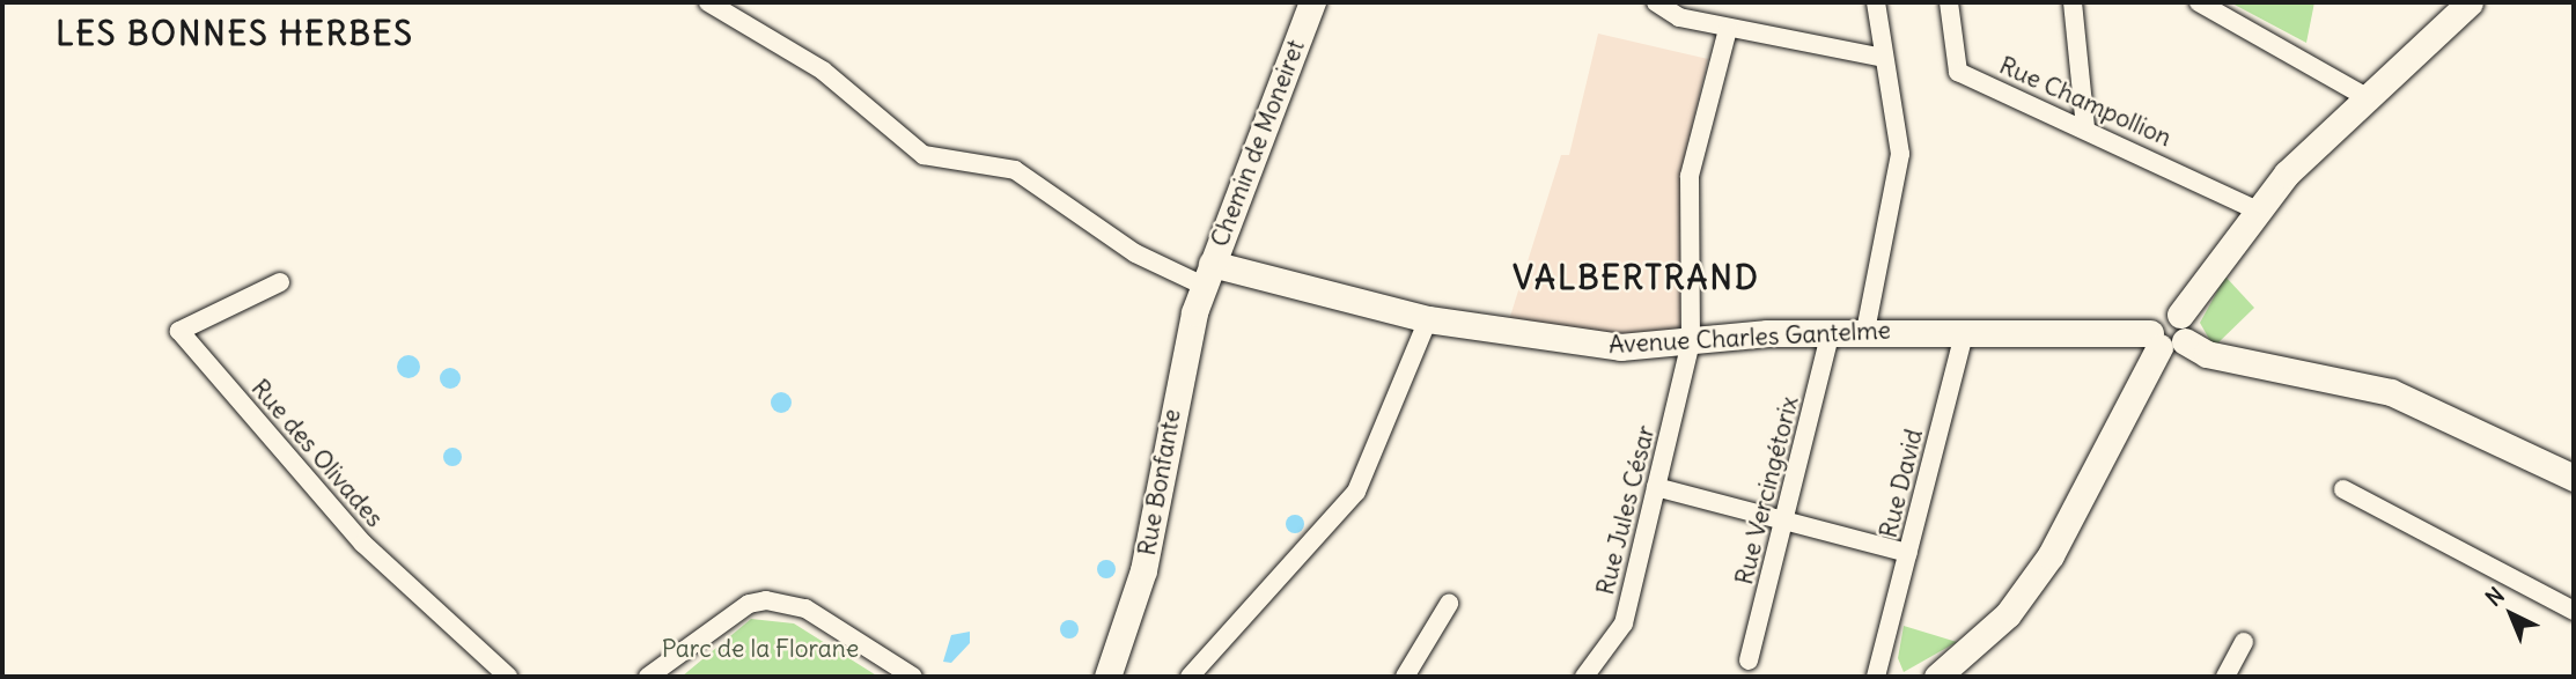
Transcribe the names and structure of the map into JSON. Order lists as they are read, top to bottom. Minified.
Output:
{"streets":{"main road":["Chemin de Moneiret","Avenue Charles Gantelme","Rue Bonfante"],"street":["Rue Champollion","Rue des Olivades","Rue David","Rue Vercingétorix","Rue Jules César"]},"crossings":[["Chemin de Moneiret","Avenue Charles Gantelme"],["Chemin de Moneiret","Rue Bonfante"],["Avenue Charles Gantelme","Rue Bonfante"],["Avenue Charles Gantelme","Rue David"],["Avenue Charles Gantelme","Rue Vercingétorix"],["Avenue Charles Gantelme","Rue Jules César"]],"districts":["LES BONNES HERBES","VALBERTRAND"],"parks":["Parc de la Florane"],"north":"top left"}
